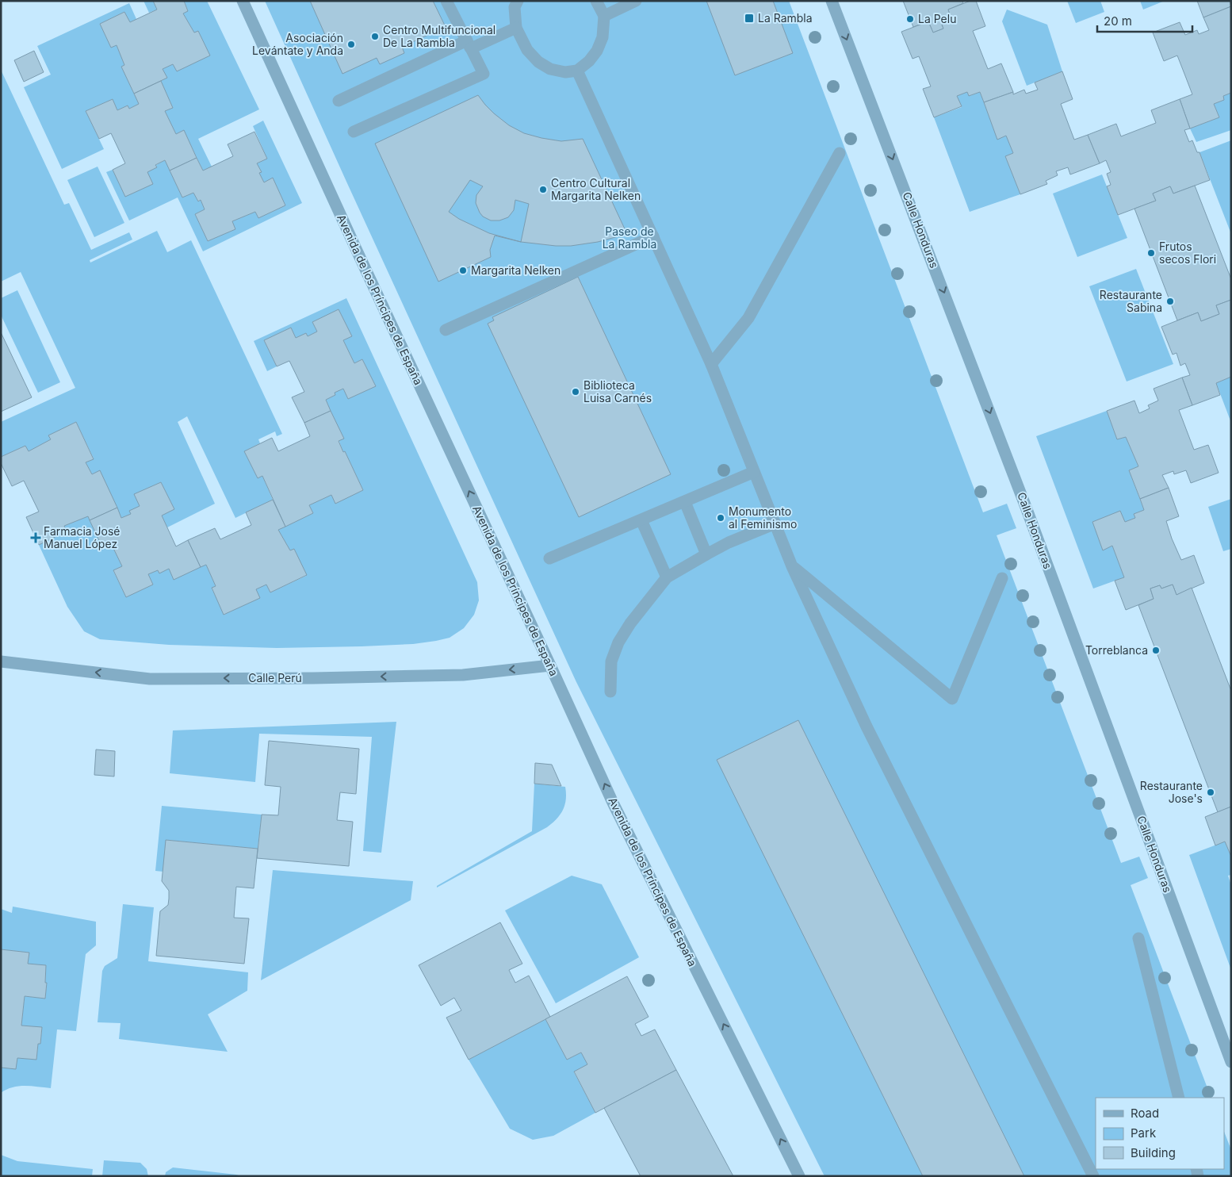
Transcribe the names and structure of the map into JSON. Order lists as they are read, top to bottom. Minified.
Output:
{"streets":{"street":["Calle Honduras","Avenida de los Príncipes de España","Calle Perú"]},"crossings":[["Avenida de los Príncipes de España","Calle Perú"]],"one_way":["Calle Honduras","Avenida de los Príncipes de España","Calle Perú"],"parks":["Paseo de La Rambla"],"places":{"transit":["La Rambla"],"other":["La Pelu","Centro Multifuncional De La Rambla","Asociación Levántate y Anda","Centro Cultural Margarita Nelken","Frutos secos Flori","Margarita Nelken","Restaurante Sabina","Biblioteca Luisa Carnés","Monumento al Feminismo","Torreblanca","Restaurante Jose's"],"health":["Farmacia José Manuel López"]},"legend":["Road","Park","Building"],"scale_bar":"20 m"}
